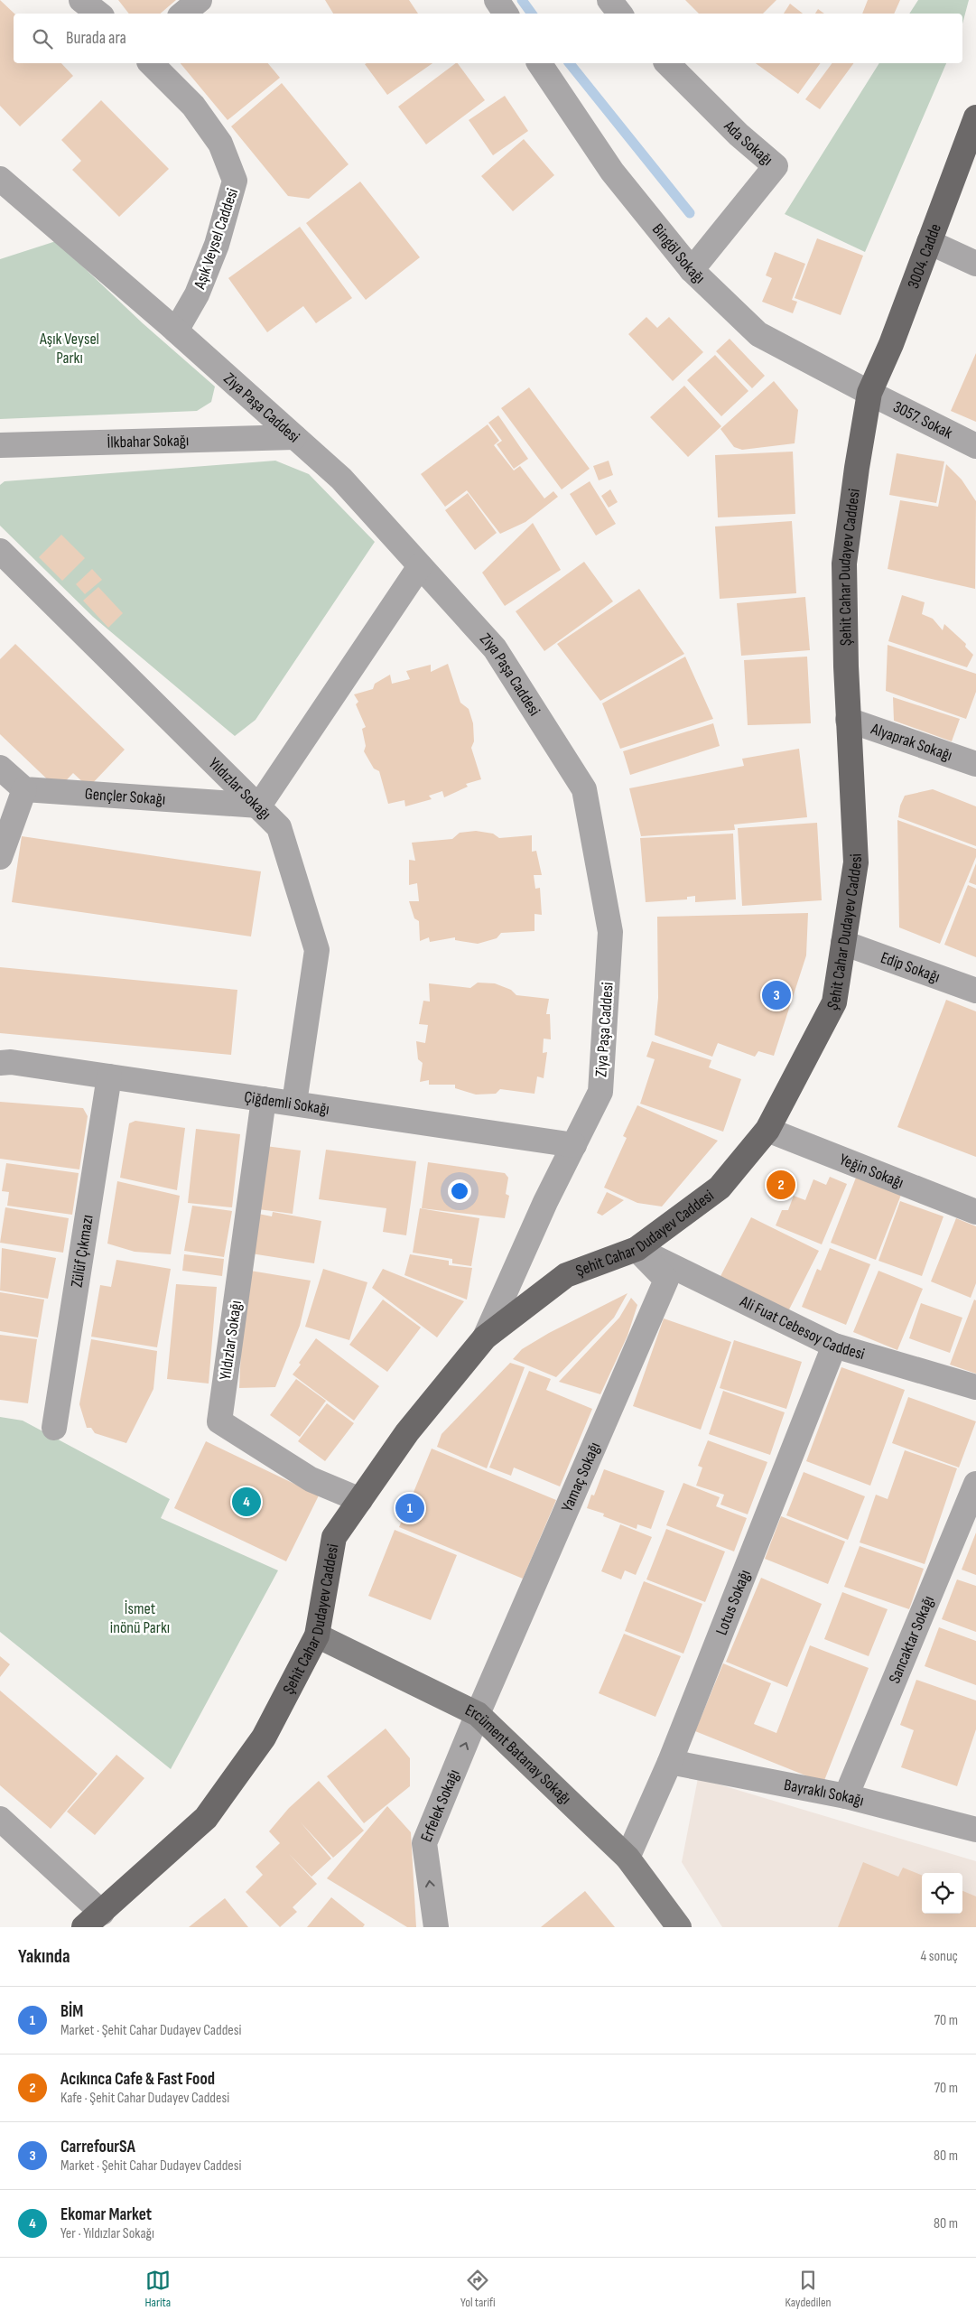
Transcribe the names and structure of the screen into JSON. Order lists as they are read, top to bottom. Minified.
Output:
{"streets":{"main road":["3004. Cadde","Şehit Cahar Dudayev Caddesi"],"street":["Ada Sokağı","Aşık Veysel Caddesi","Bingöl Sokağı","Ziya Paşa Caddesi","3057. Sokak","İlkbahar Sokağı","Alyaprak Sokağı","Yıldızlar Sokağı","Gençler Sokağı","Edip Sokağı","Çiğdemli Sokağı","Yeğin Sokağı","Zülüf Çıkmazı","Ali Fuat Cebesoy Caddesi","Yamaç Sokağı","Lotus Sokağı","Sancaktar Sokağı","Ercüment Batanay Sokağı","Bayraklı Sokağı","Erfelek Sokağı"]},"crossings":[["Ada Sokağı","Bingöl Sokağı"],["Aşık Veysel Caddesi","Ziya Paşa Caddesi"],["Bingöl Sokağı","3004. Cadde"],["Bingöl Sokağı","3057. Sokak"],["Bingöl Sokağı","Şehit Cahar Dudayev Caddesi"],["3004. Cadde","3057. Sokak"],["3004. Cadde","Şehit Cahar Dudayev Caddesi"],["Ziya Paşa Caddesi","İlkbahar Sokağı"],["Ziya Paşa Caddesi","Şehit Cahar Dudayev Caddesi"],["Ziya Paşa Caddesi","Çiğdemli Sokağı"],["3057. Sokak","Şehit Cahar Dudayev Caddesi"],["Şehit Cahar Dudayev Caddesi","Alyaprak Sokağı"],["Şehit Cahar Dudayev Caddesi","Yıldızlar Sokağı"],["Şehit Cahar Dudayev Caddesi","Edip Sokağı"],["Şehit Cahar Dudayev Caddesi","Yeğin Sokağı"],["Şehit Cahar Dudayev Caddesi","Ali Fuat Cebesoy Caddesi"],["Şehit Cahar Dudayev Caddesi","Yamaç Sokağı"],["Şehit Cahar Dudayev Caddesi","Ercüment Batanay Sokağı"],["Yıldızlar Sokağı","Gençler Sokağı"],["Yıldızlar Sokağı","Çiğdemli Sokağı"],["Çiğdemli Sokağı","Zülüf Çıkmazı"],["Ali Fuat Cebesoy Caddesi","Yamaç Sokağı"],["Ali Fuat Cebesoy Caddesi","Lotus Sokağı"],["Yamaç Sokağı","Ercüment Batanay Sokağı"],["Yamaç Sokağı","Erfelek Sokağı"],["Lotus Sokağı","Ercüment Batanay Sokağı"],["Lotus Sokağı","Bayraklı Sokağı"],["Sancaktar Sokağı","Bayraklı Sokağı"],["Ercüment Batanay Sokağı","Erfelek Sokağı"]],"one_way":["Erfelek Sokağı"],"parks":["Aşık Veysel Parkı","İsmet inönü Parkı"],"page":{"search":"Burada ara","pins":["3","2","4","1"],"heading":["Yakında","4 sonuç"],"list":[{"mark":"1","name":"BİM","note":"Market · Şehit Cahar Dudayev Caddesi","value":"70 m"},{"mark":"2","name":"Acıkınca Cafe & Fast Food","note":"Kafe · Şehit Cahar Dudayev Caddesi","value":"70 m"},{"mark":"3","name":"CarrefourSA","note":"Market · Şehit Cahar Dudayev Caddesi","value":"80 m"},{"mark":"4","name":"Ekomar Market","note":"Yer · Yıldızlar Sokağı","value":"80 m"}],"nav":["Harita","Yol tarifi","Kaydedilen"]}}
